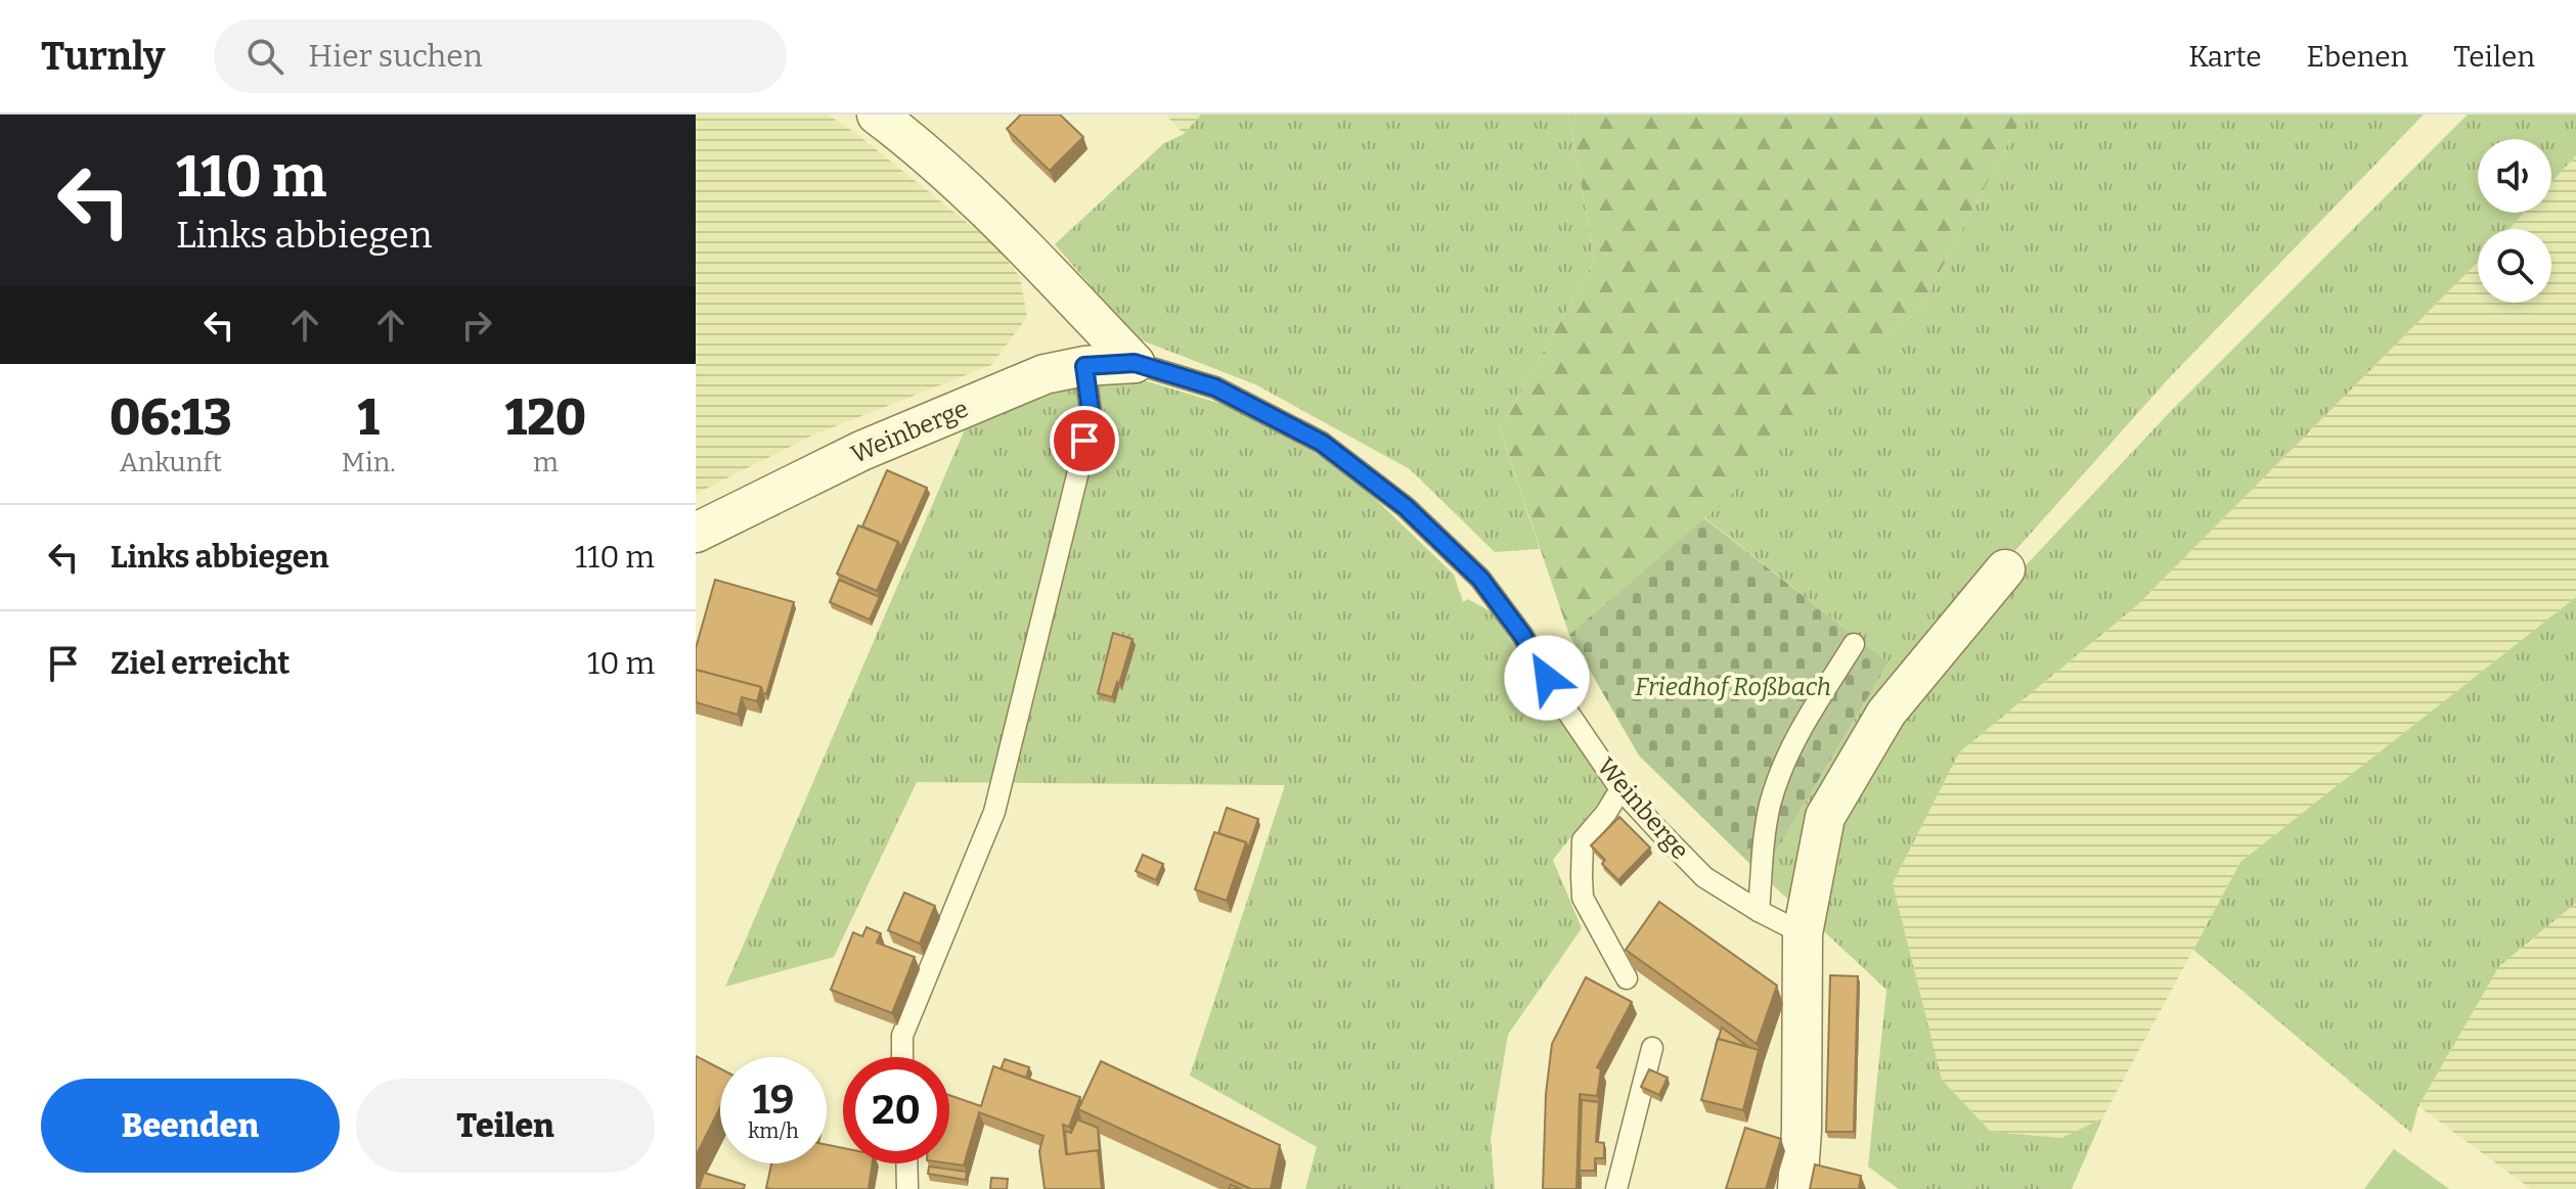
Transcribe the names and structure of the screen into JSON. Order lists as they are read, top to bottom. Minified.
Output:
{"streets":{"street":["Weinberge"]},"parks":["Friedhof Roßbach"],"page":{"header":"Turnly","search":"Hier suchen","nav":["Karte","Ebenen","Teilen"],"turn":["110 m","Links abbiegen"],"eta":["06:13","Ankunft","1","Min.","120","m"],"list":[{"name":"Links abbiegen","value":"110 m"},{"name":"Ziel erreicht","value":"10 m"}],"speed":"19 km/h","limit":"20","buttons":["Beenden","Teilen"]}}
